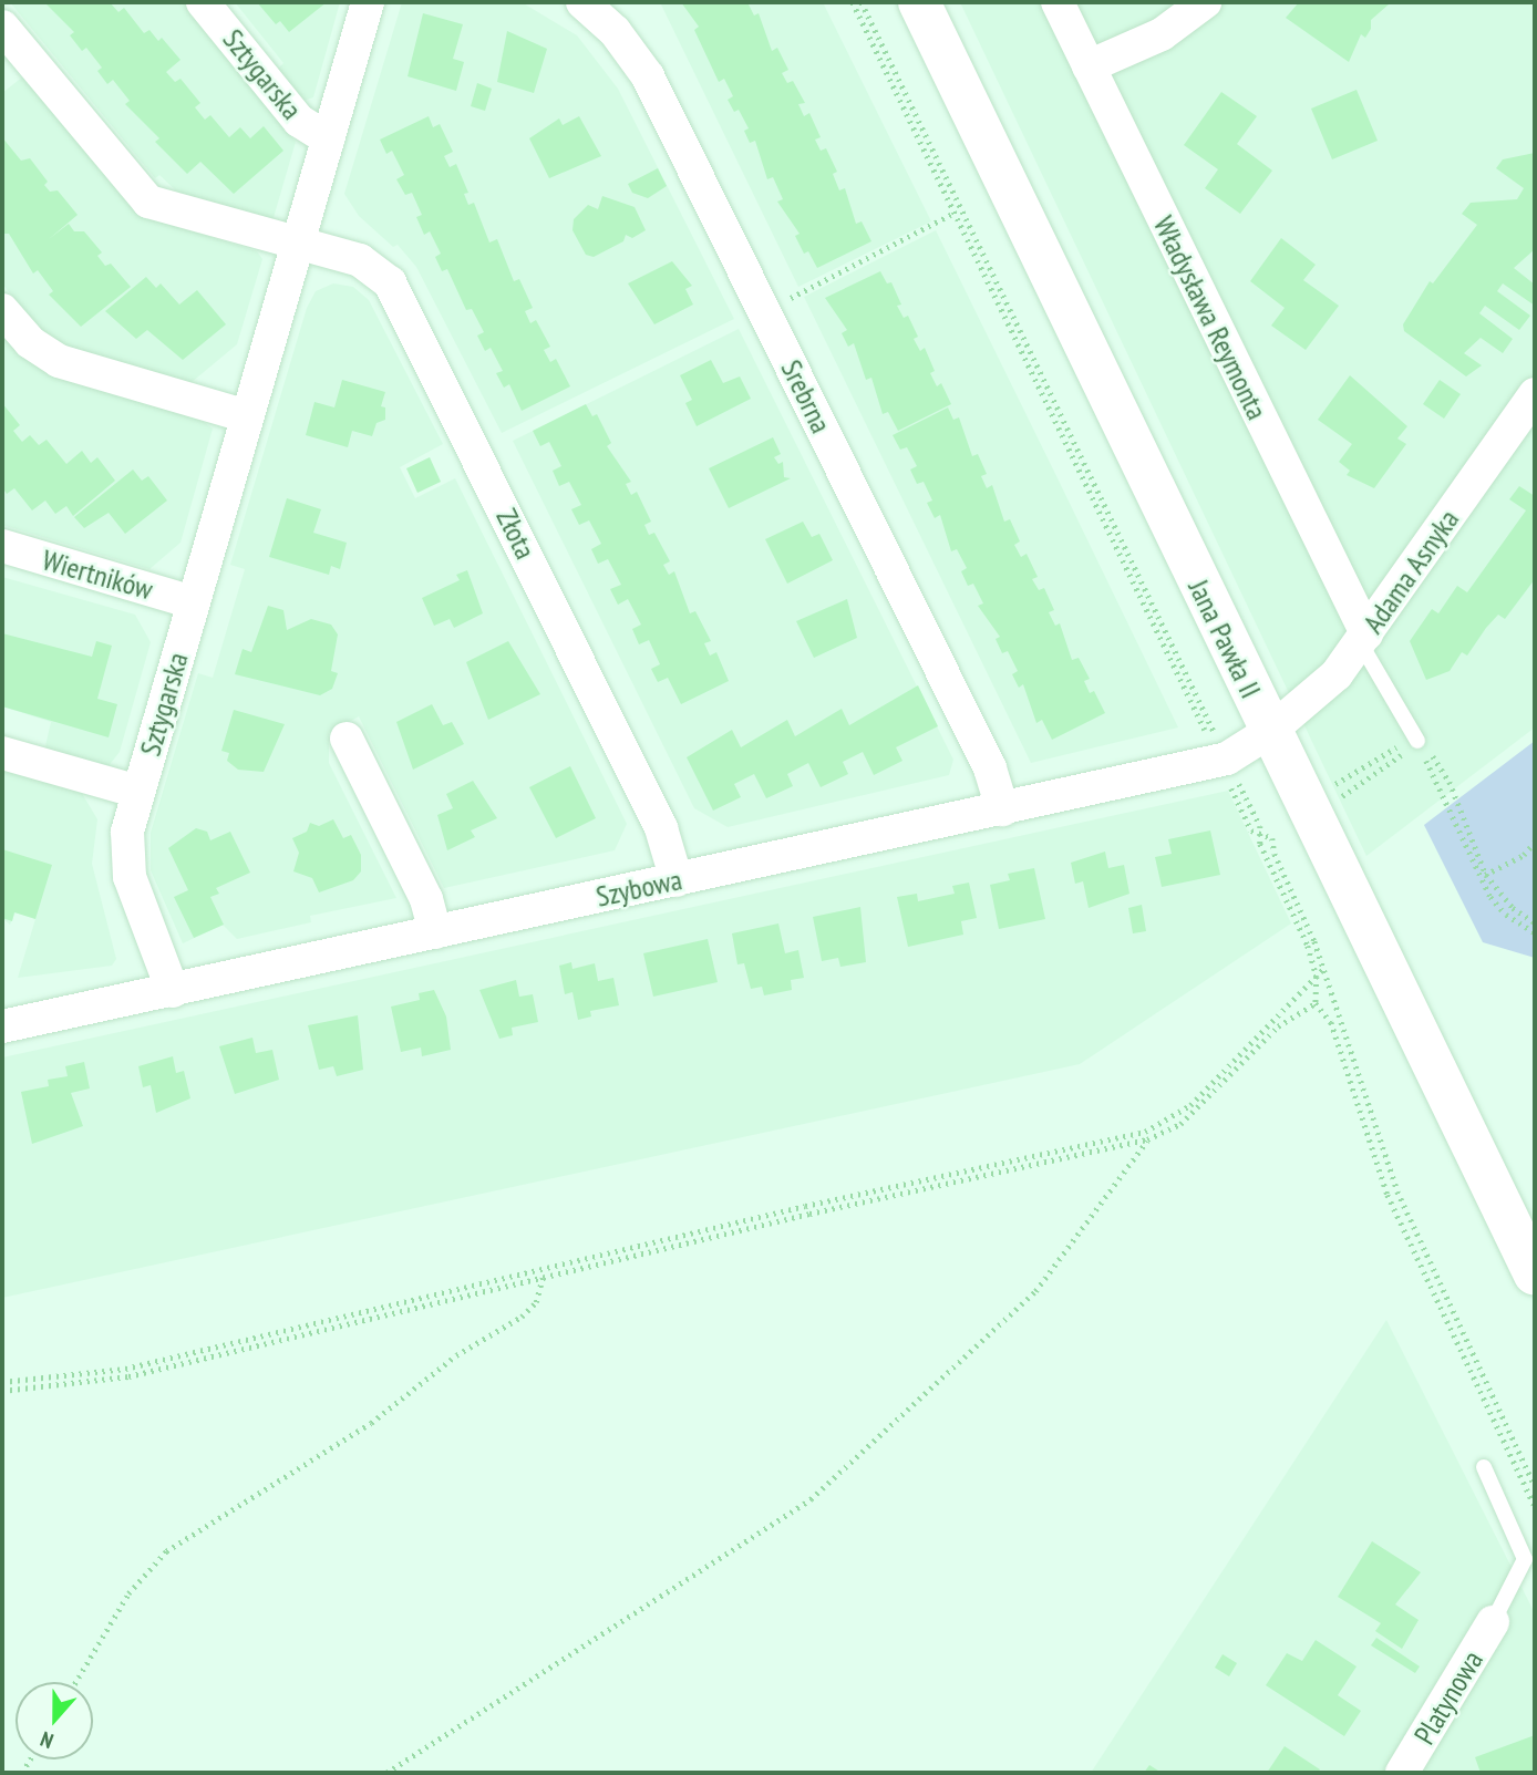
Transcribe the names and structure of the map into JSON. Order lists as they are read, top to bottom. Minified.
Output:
{"streets":{"street":["Sztygarska","Władysława Reymonta","Srebrna","Złota","Adama Asnyka","Wiertników","Jana Pawła II","Szybowa","Platynowa"]},"crossings":[["Sztygarska","Złota"],["Sztygarska","Wiertników"],["Sztygarska","Szybowa"],["Władysława Reymonta","Adama Asnyka"],["Srebrna","Szybowa"],["Złota","Szybowa"],["Adama Asnyka","Jana Pawła II"],["Adama Asnyka","Szybowa"],["Jana Pawła II","Szybowa"]],"north":"bottom"}
